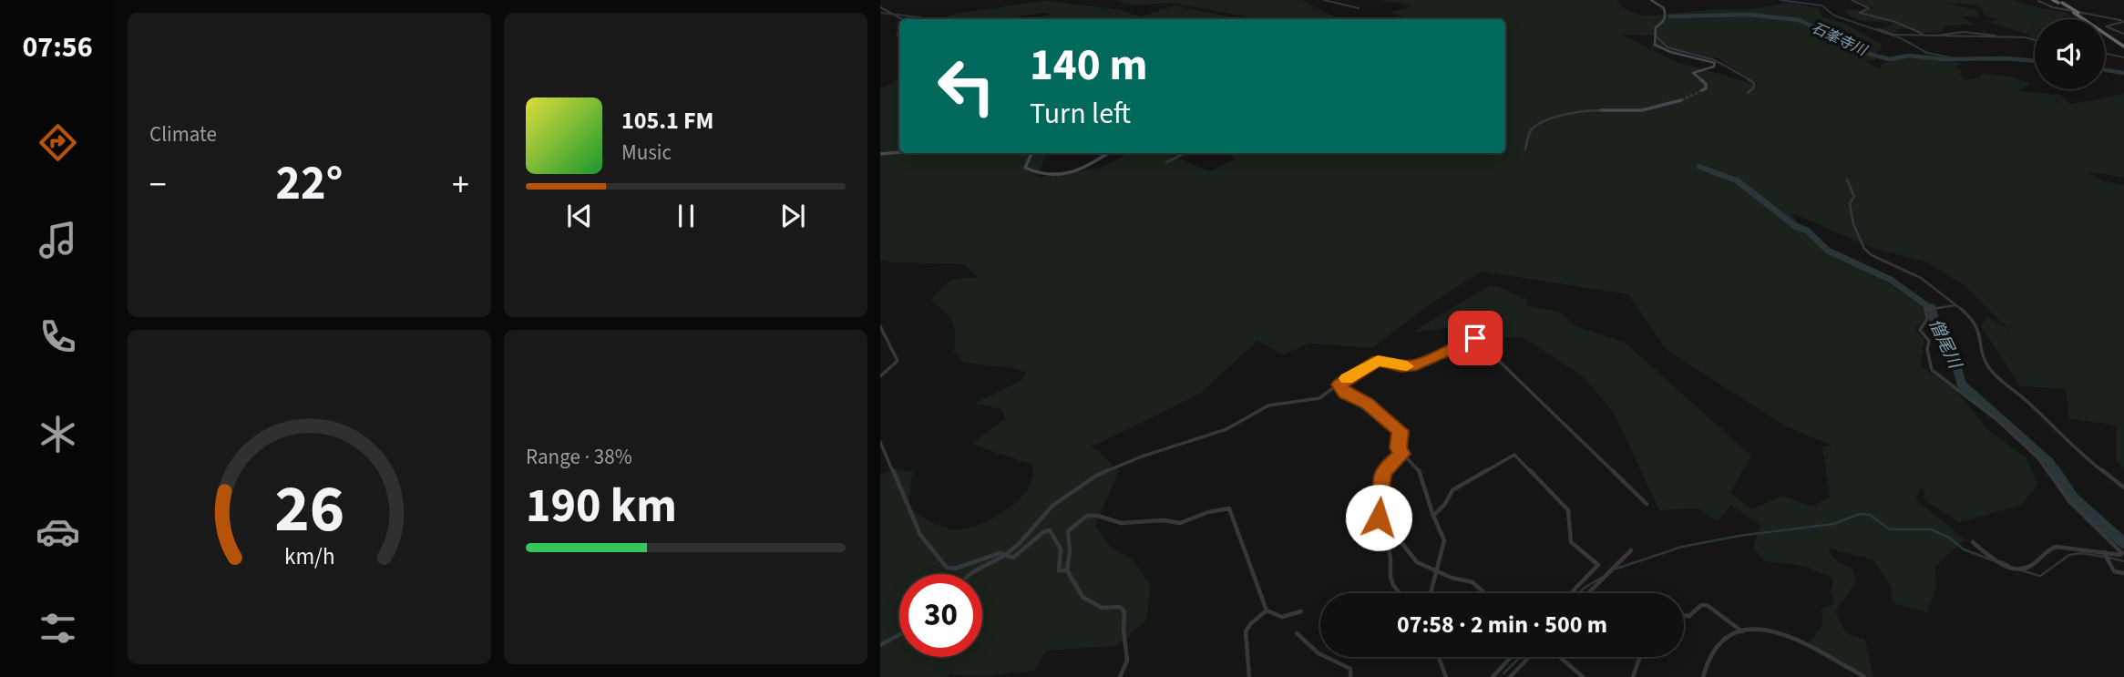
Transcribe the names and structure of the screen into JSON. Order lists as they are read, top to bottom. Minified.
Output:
{"water":["石峯寺川","僧尾川"],"page":{"tabs":"07:56","tile":["Climate",["Range · 38%","190 km"]],"turn":["140 m","Turn left"],"song":["105.1 FM","Music"],"heat":["−","22°","+"],"limit":"30","trip":"07:58 · 2 min · 500 m","gauge":["26","km/h"]}}
